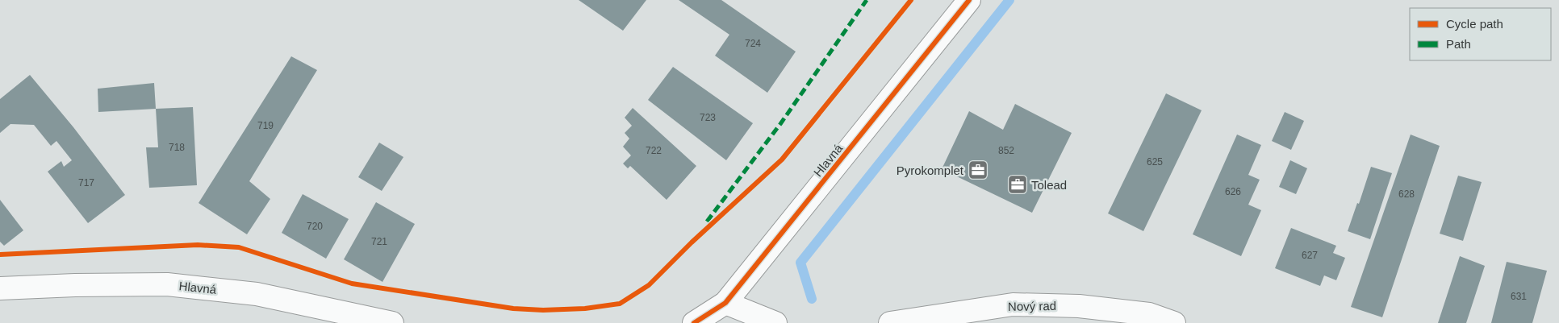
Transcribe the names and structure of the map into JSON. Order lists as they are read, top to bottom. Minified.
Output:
{"streets":{"street":["Hlavná","Nový rad"]},"places":{"office":["Pyrokomplet","Tolead"]},"house_numbers":["724","723","719","718","722","852","625","717","626","628","720","721","627","631"],"legend":["Cycle path","Path"]}
